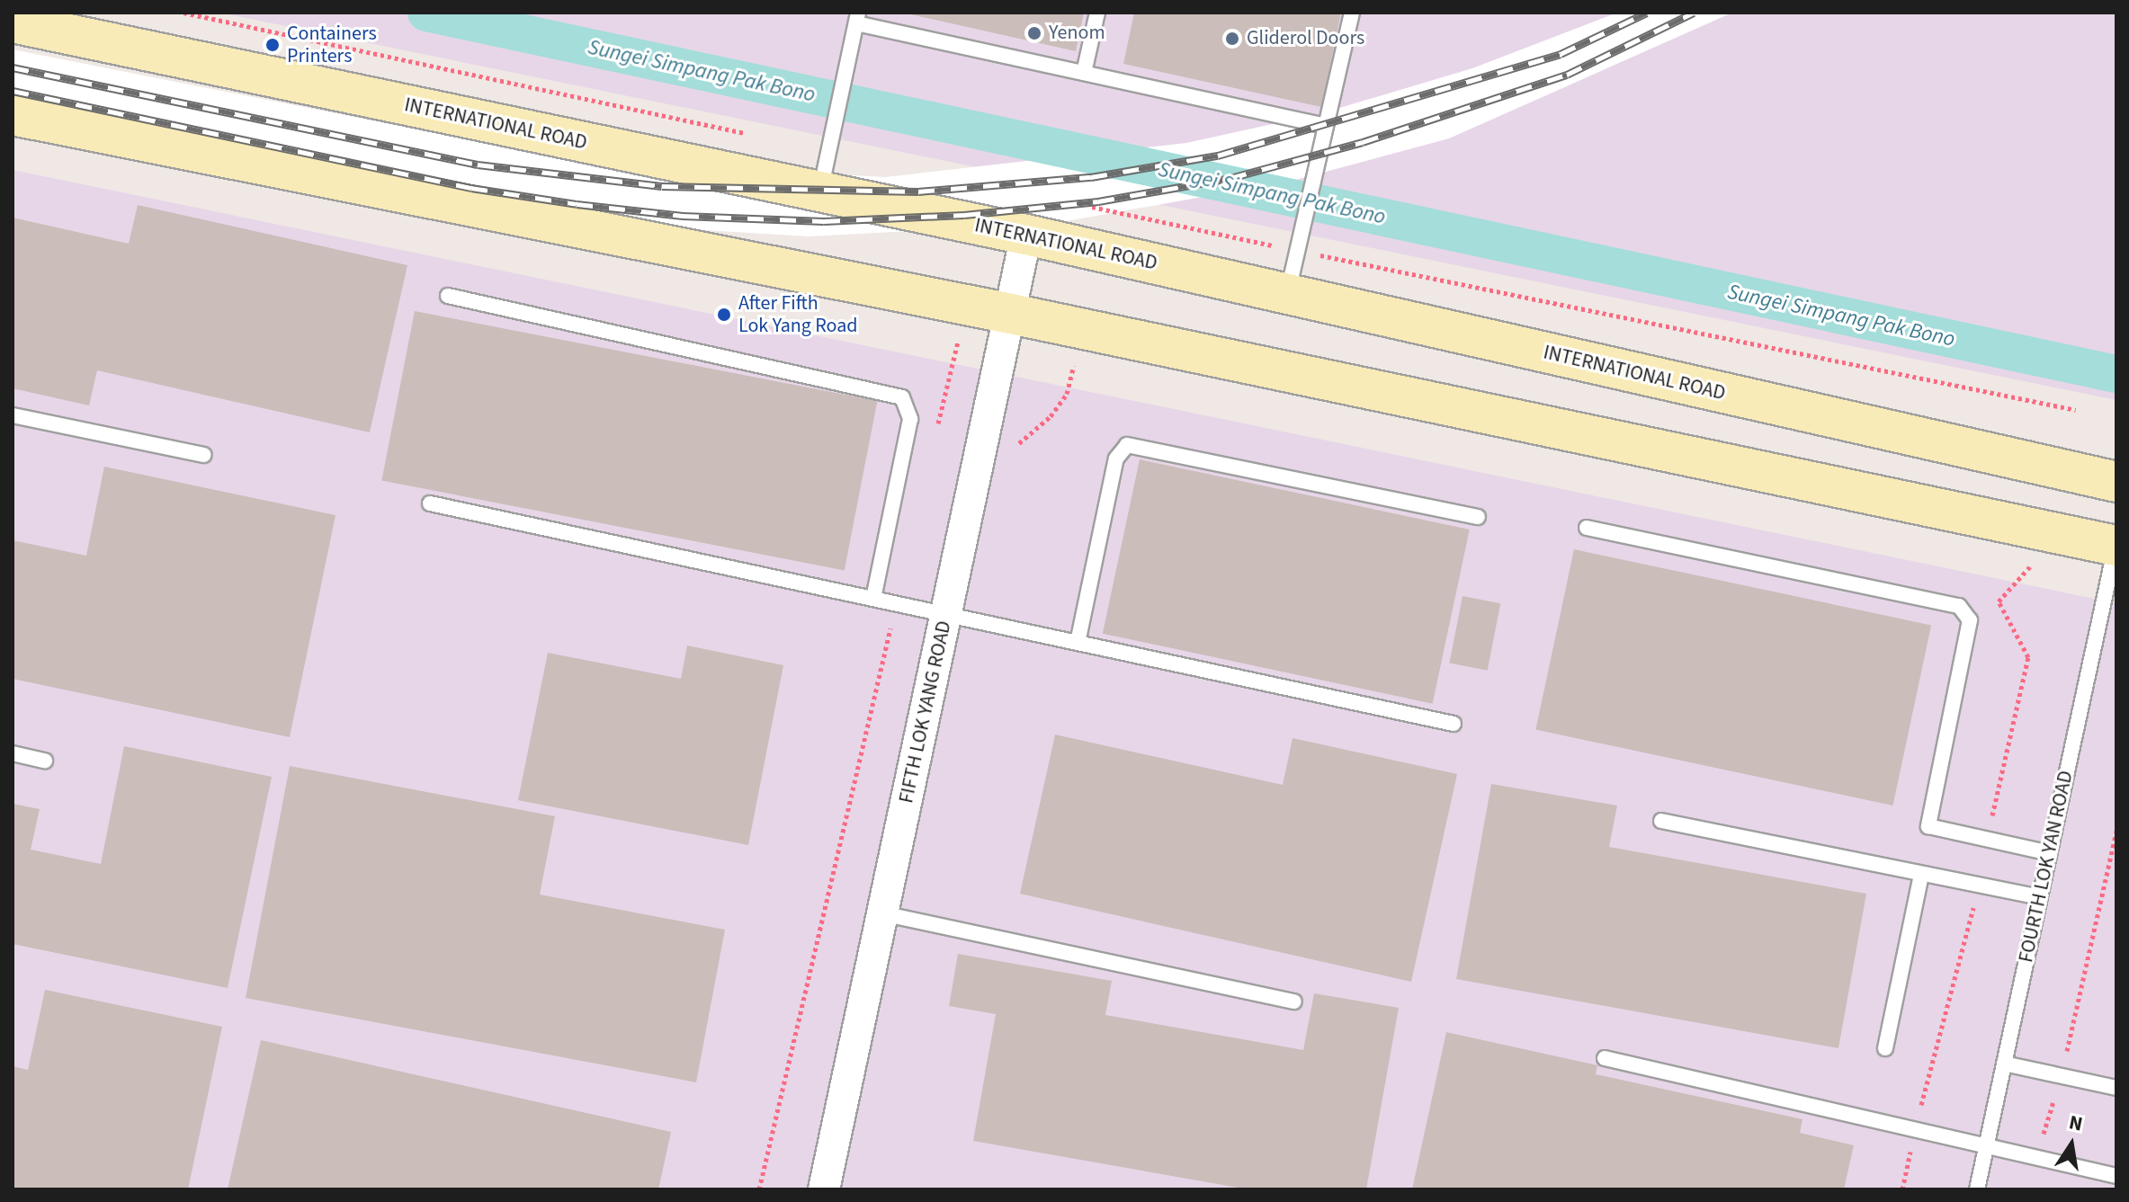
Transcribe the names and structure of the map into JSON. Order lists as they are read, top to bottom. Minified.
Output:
{"streets":{"main road":["INTERNATIONAL ROAD"],"street":["FIFTH LOK YANG ROAD"],"lane":["FOURTH LOK YAN ROAD"]},"crossings":[["INTERNATIONAL ROAD","FIFTH LOK YANG ROAD"]],"water":["Sungei Simpang Pak Bono"],"places":["Yenom","Gliderol Doors","Containers Printers","After Fifth Lok Yang Road"],"north":"top"}
